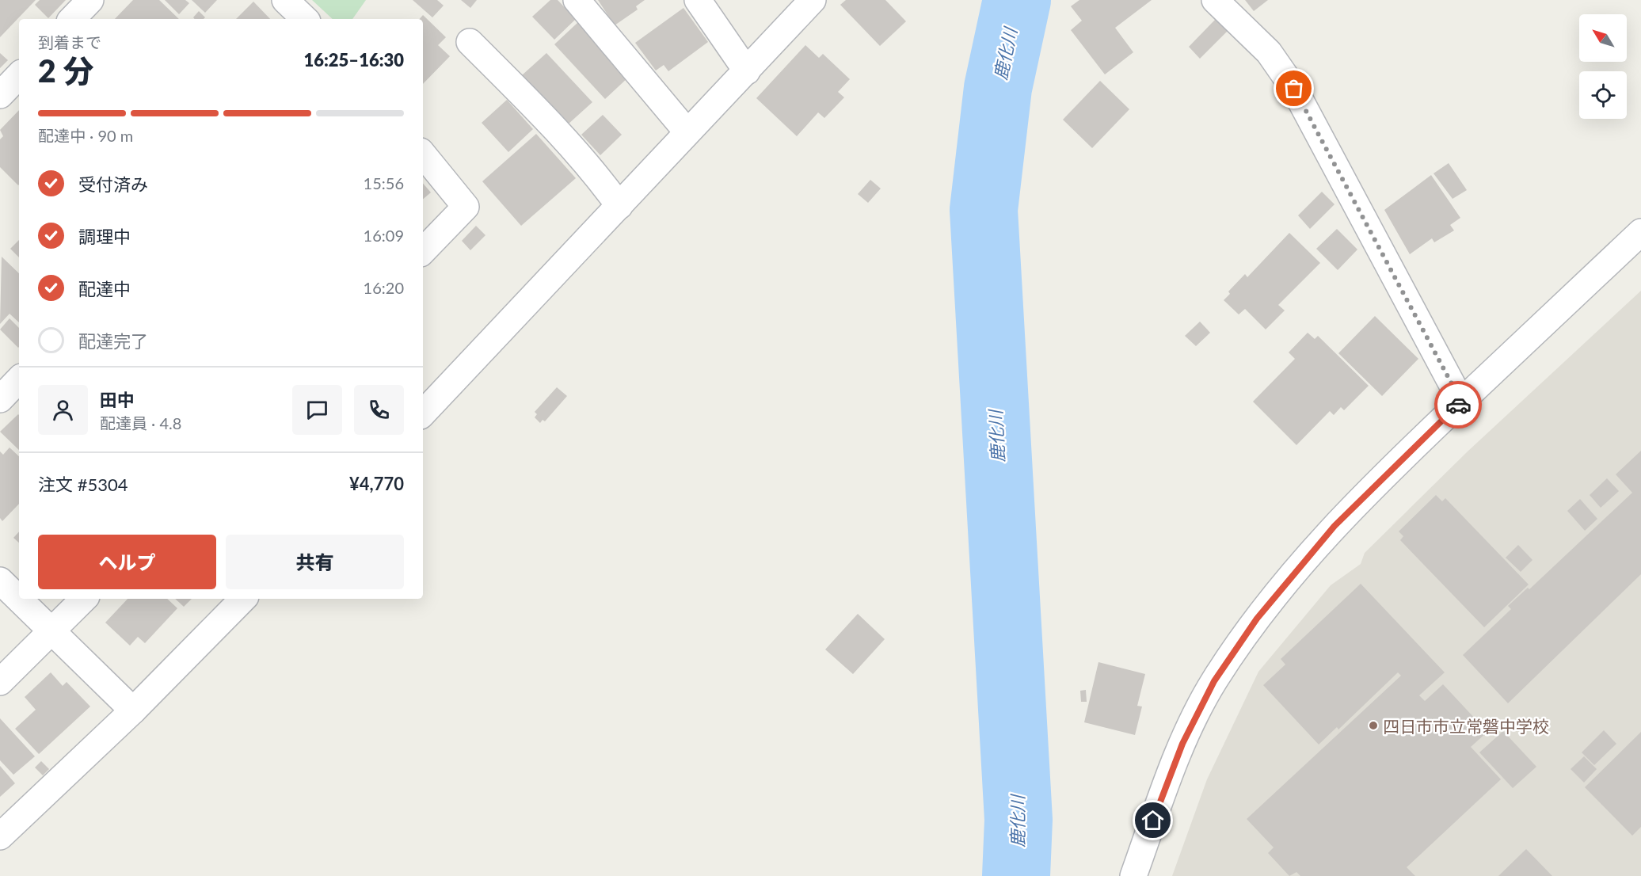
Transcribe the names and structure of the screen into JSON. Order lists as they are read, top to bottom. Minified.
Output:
{"water":["鹿化川"],"places":["四日市市立常磐中学校"],"north":"top left","page":{"heading":["2 分","到着まで","16:25–16:30"],"panel":["田中","配達員 · 4.8","注文 #5304","¥4,770"],"bar":"配達中 · 90 m","list":[["受付済み","15:56"],["調理中","16:09"],["配達中","16:20"],"配達完了"],"buttons":["ヘルプ","共有"]}}
